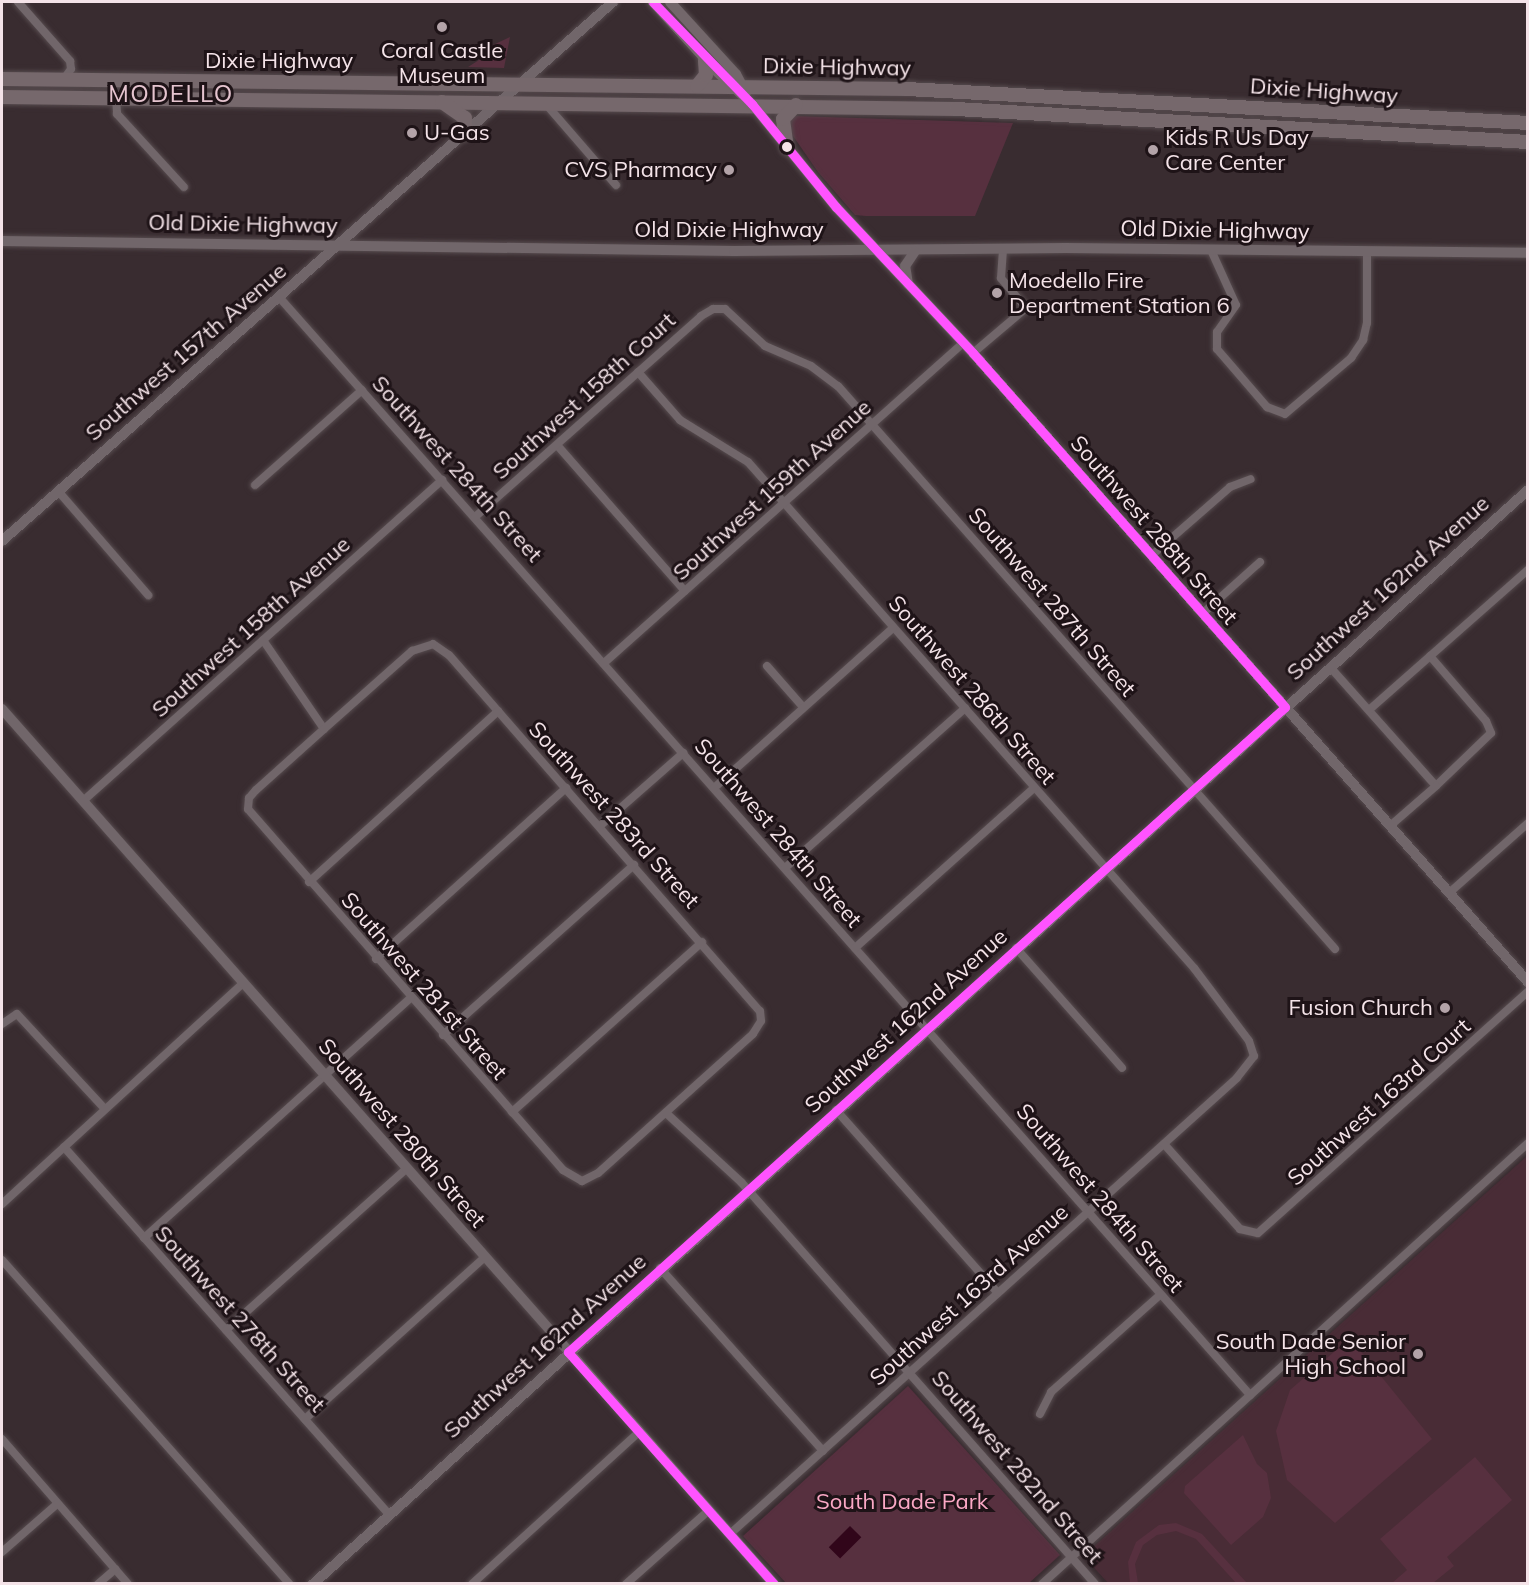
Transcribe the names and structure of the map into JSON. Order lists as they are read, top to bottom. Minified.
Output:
{"streets":{"highway":["Dixie Highway"],"main road":["Southwest 288th Street"],"street":["Old Dixie Highway","Southwest 157th Avenue","Southwest 158th Court","Southwest 284th Street","Southwest 159th Avenue","Southwest 162nd Avenue","Southwest 287th Street","Southwest 158th Avenue","Southwest 286th Street","Southwest 283rd Street","Southwest 281st Street","Southwest 163rd Court","Southwest 280th Street","Southwest 163rd Avenue","Southwest 278th Street","Southwest 282nd Street"]},"crossings":[["Dixie Highway","Southwest 157th Avenue"],["Dixie Highway","Southwest 288th Street"],["Old Dixie Highway","Southwest 157th Avenue"],["Old Dixie Highway","Southwest 288th Street"],["Southwest 157th Avenue","Southwest 284th Street"],["Southwest 158th Court","Southwest 284th Street"],["Southwest 158th Court","Southwest 287th Street"],["Southwest 158th Court","Southwest 286th Street"],["Southwest 284th Street","Southwest 159th Avenue"],["Southwest 284th Street","Southwest 162nd Avenue"],["Southwest 284th Street","Southwest 158th Avenue"],["Southwest 284th Street","Southwest 163rd Avenue"],["Southwest 159th Avenue","Southwest 288th Street"],["Southwest 159th Avenue","Southwest 287th Street"],["Southwest 159th Avenue","Southwest 286th Street"],["Southwest 288th Street","Southwest 162nd Avenue"],["Southwest 162nd Avenue","Southwest 287th Street"],["Southwest 162nd Avenue","Southwest 286th Street"],["Southwest 162nd Avenue","Southwest 280th Street"],["Southwest 162nd Avenue","Southwest 278th Street"],["Southwest 162nd Avenue","Southwest 282nd Street"],["Southwest 158th Avenue","Southwest 280th Street"],["Southwest 286th Street","Southwest 163rd Avenue"],["Southwest 283rd Street","Southwest 281st Street"],["Southwest 283rd Street","Southwest 282nd Street"],["Southwest 281st Street","Southwest 282nd Street"],["Southwest 163rd Court","Southwest 163rd Avenue"],["Southwest 280th Street","Southwest 163rd Avenue"],["Southwest 163rd Avenue","Southwest 282nd Street"]],"districts":["MODELLO"],"parks":["South Dade Park"],"places":["Coral Castle Museum","U-Gas","Kids R Us Day Care Center","CVS Pharmacy","Moedello Fire Department Station 6","Fusion Church","South Dade Senior High School"]}
